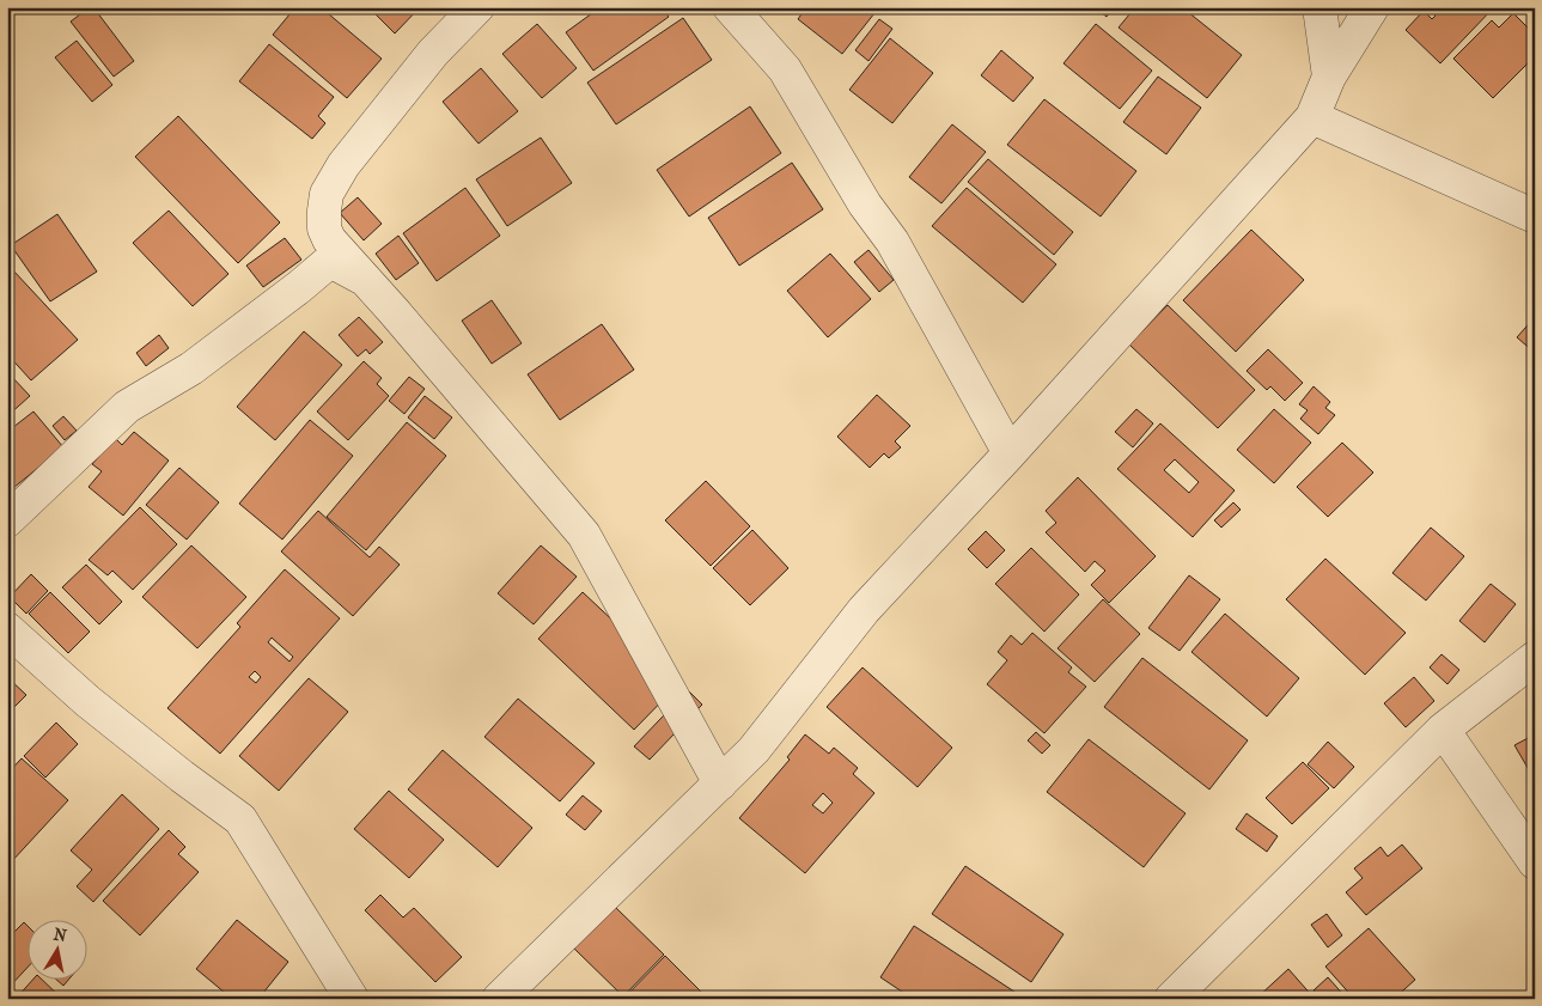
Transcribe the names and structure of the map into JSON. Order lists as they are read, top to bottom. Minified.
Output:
{"north":"top"}
